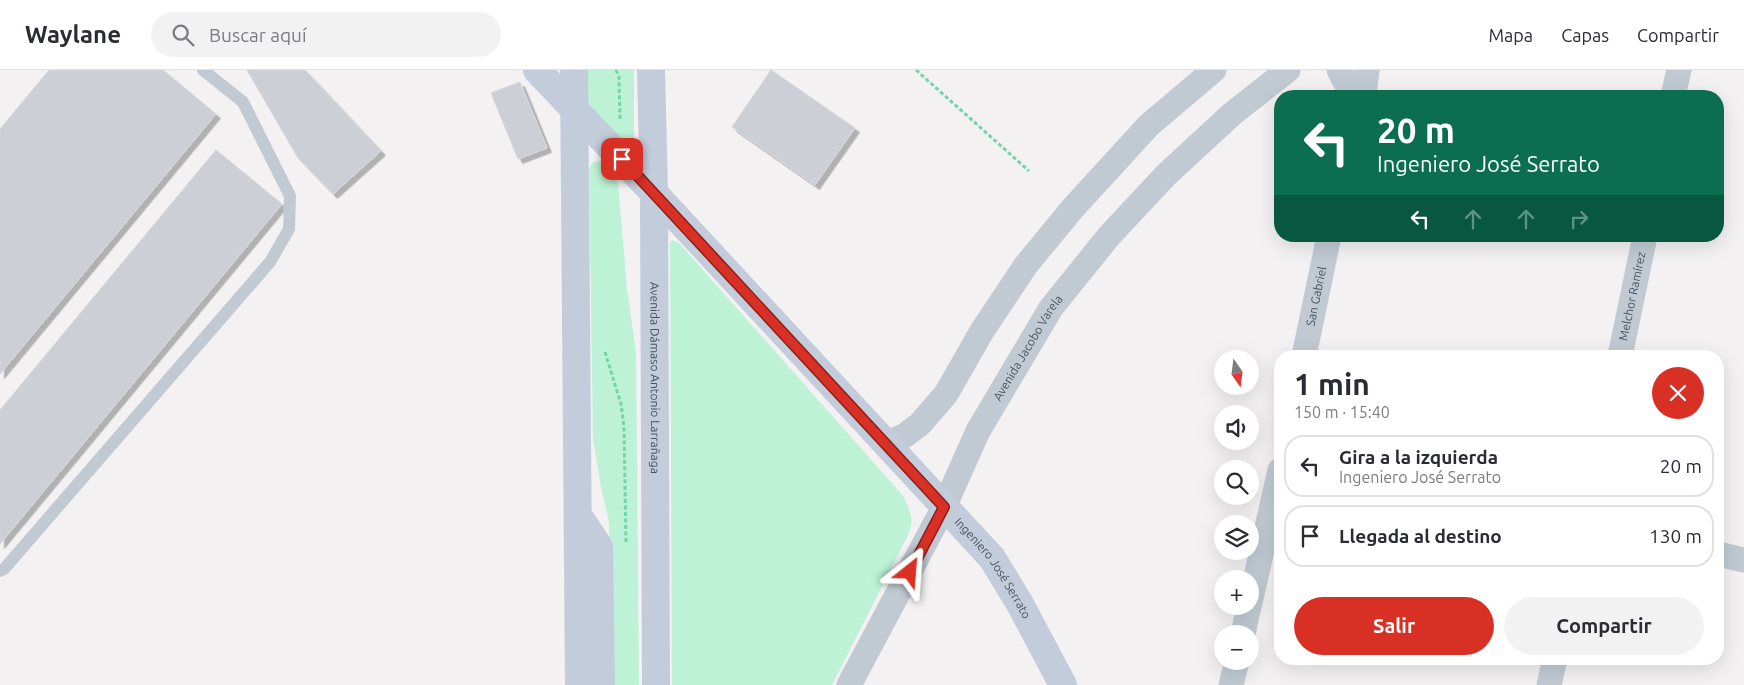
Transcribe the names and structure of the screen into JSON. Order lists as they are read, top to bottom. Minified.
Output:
{"streets":{"street":["San Gabriel","Melchor Ramírez","Avenida Jacobo Varela","Avenida Dámaso Antonio Larrañaga","Ingeniero José Serrato"]},"crossings":[["Avenida Jacobo Varela","Ingeniero José Serrato"],["Avenida Dámaso Antonio Larrañaga","Ingeniero José Serrato"]],"north":"bottom","page":{"header":"Waylane","search":"Buscar aquí","nav":["Mapa","Capas","Compartir"],"turn":["20 m","Ingeniero José Serrato"],"map_buttons":["+","−"],"heading":["1 min","150 m · 15:40"],"list":[{"name":"Gira a la izquierda","note":"Ingeniero José Serrato","value":"20 m"},{"name":"Llegada al destino","value":"130 m"}],"buttons":["Salir","Compartir"]}}
